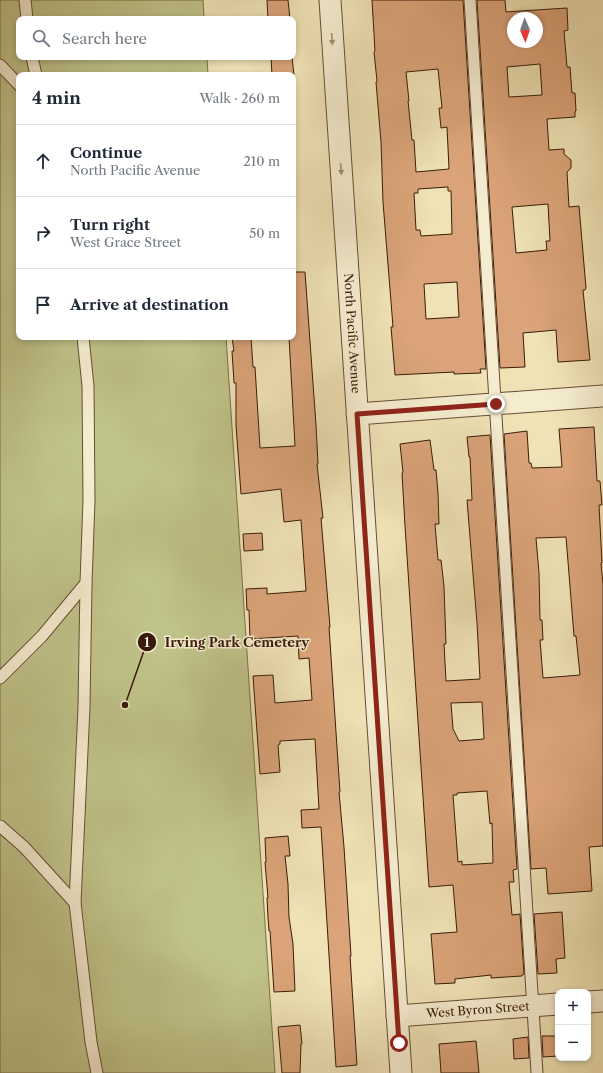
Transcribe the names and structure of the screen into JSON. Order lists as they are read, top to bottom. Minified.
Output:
{"streets":{"street":["North Pacific Avenue","West Byron Street"]},"crossings":[["North Pacific Avenue","West Byron Street"]],"one_way":["North Pacific Avenue"],"places":["Irving Park Cemetery"],"north":"bottom","page":{"search":"Search here","heading":["4 min","Walk · 260 m"],"list":[["Continue","North Pacific Avenue","210 m"],["Turn right","West Grace Street","50 m"],"Arrive at destination"],"map_buttons":["+","−"]}}
